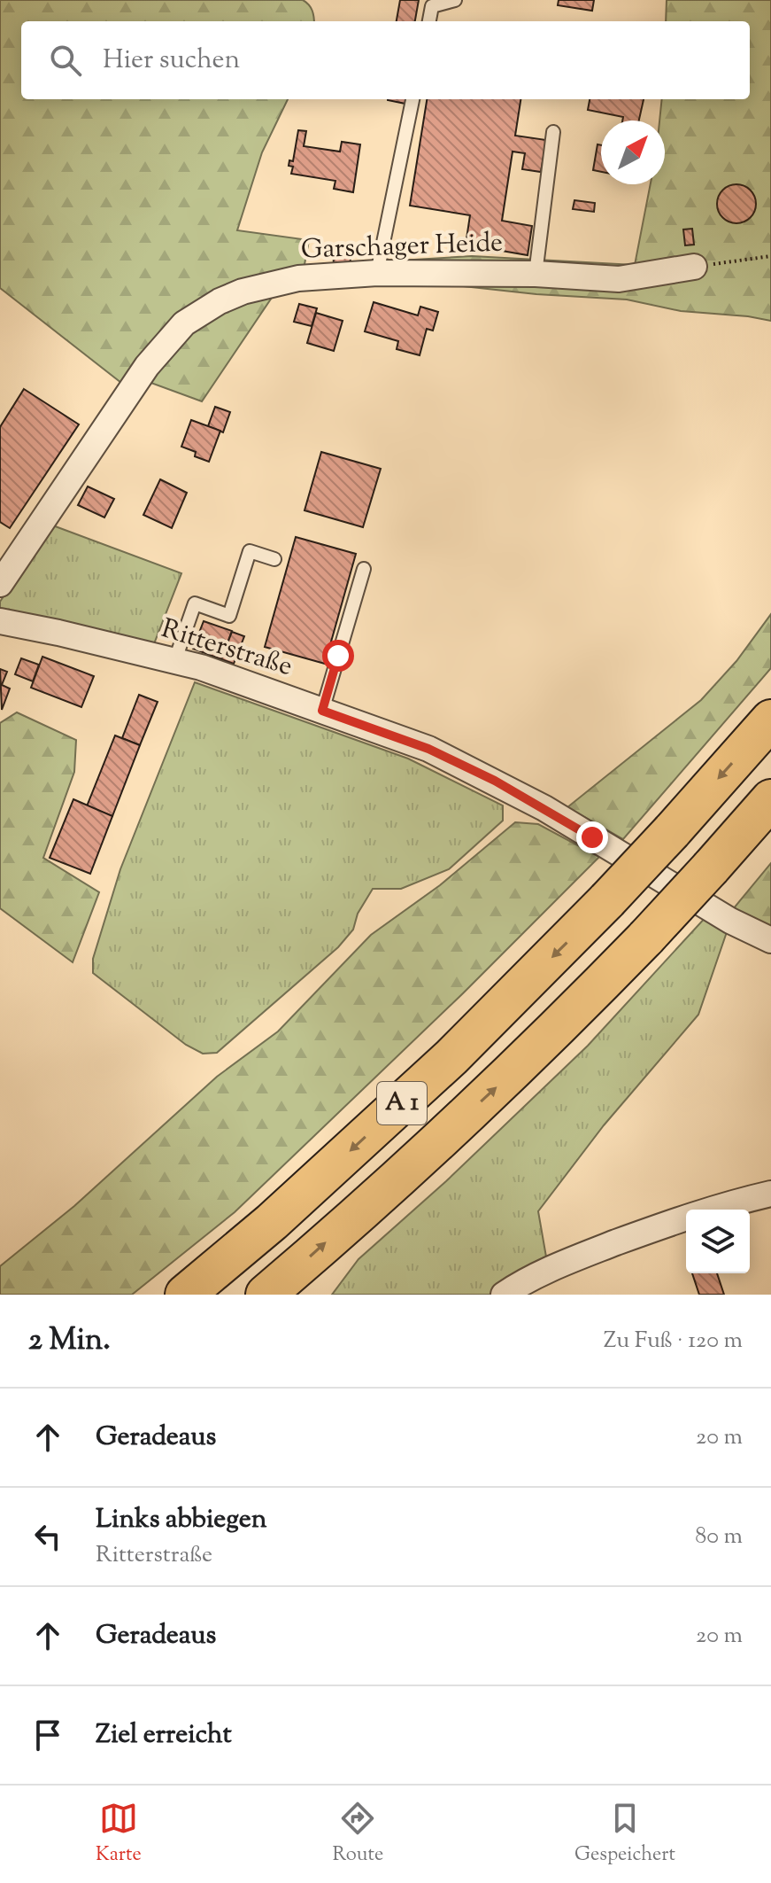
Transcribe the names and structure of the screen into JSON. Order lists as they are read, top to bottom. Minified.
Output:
{"streets":{"highway":["A 1"],"street":["Garschager Heide","Ritterstraße"]},"north":"top right","page":{"search":"Hier suchen","heading":["2 Min.","Zu Fuß · 120 m"],"list":[["Geradeaus","20 m"],["Links abbiegen","Ritterstraße","80 m"],["Geradeaus","20 m"],"Ziel erreicht"],"nav":["Karte","Route","Gespeichert"]}}
